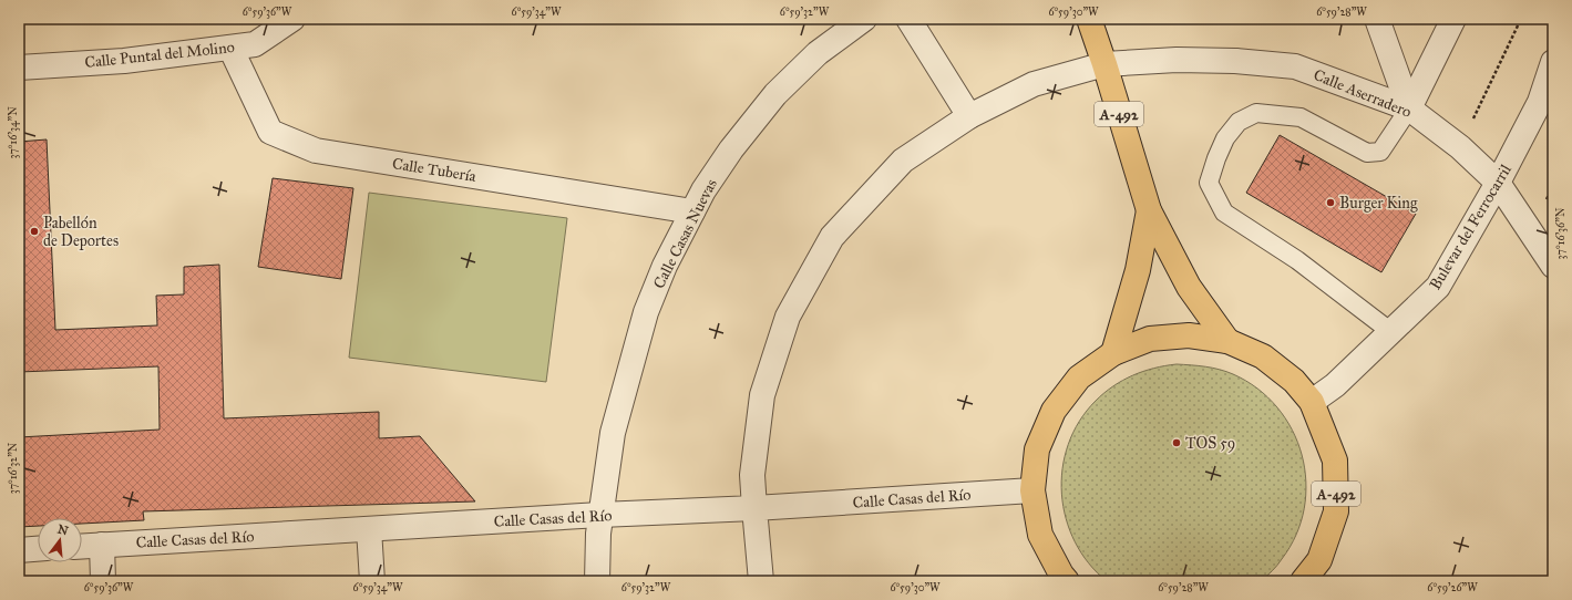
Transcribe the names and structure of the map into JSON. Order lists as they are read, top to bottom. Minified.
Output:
{"streets":{"main road":["A-492"],"street":["Calle Puntal del Molino","Calle Aserradero","Calle Tubería","Bulevar del Ferrocarril","Calle Casas Nuevas","Calle Casas del Río"]},"crossings":[["Calle Puntal del Molino","Calle Tubería"],["Calle Aserradero","A-492"],["Calle Aserradero","Bulevar del Ferrocarril"],["Calle Aserradero","Calle Casas del Río"],["A-492","Bulevar del Ferrocarril"],["A-492","Calle Casas del Río"],["Calle Tubería","Calle Casas Nuevas"],["Calle Casas Nuevas","Calle Casas del Río"]],"places":["Burger King","Pabellón de Deportes","TOS 59"],"north":"top","coordinates":["6°59'36\"W","6°59'34\"W","6°59'32\"W","6°59'30\"W","6°59'28\"W","37°16'34\"N","37°16'36\"N","37°16'32\"N","6°59'26\"W"]}
